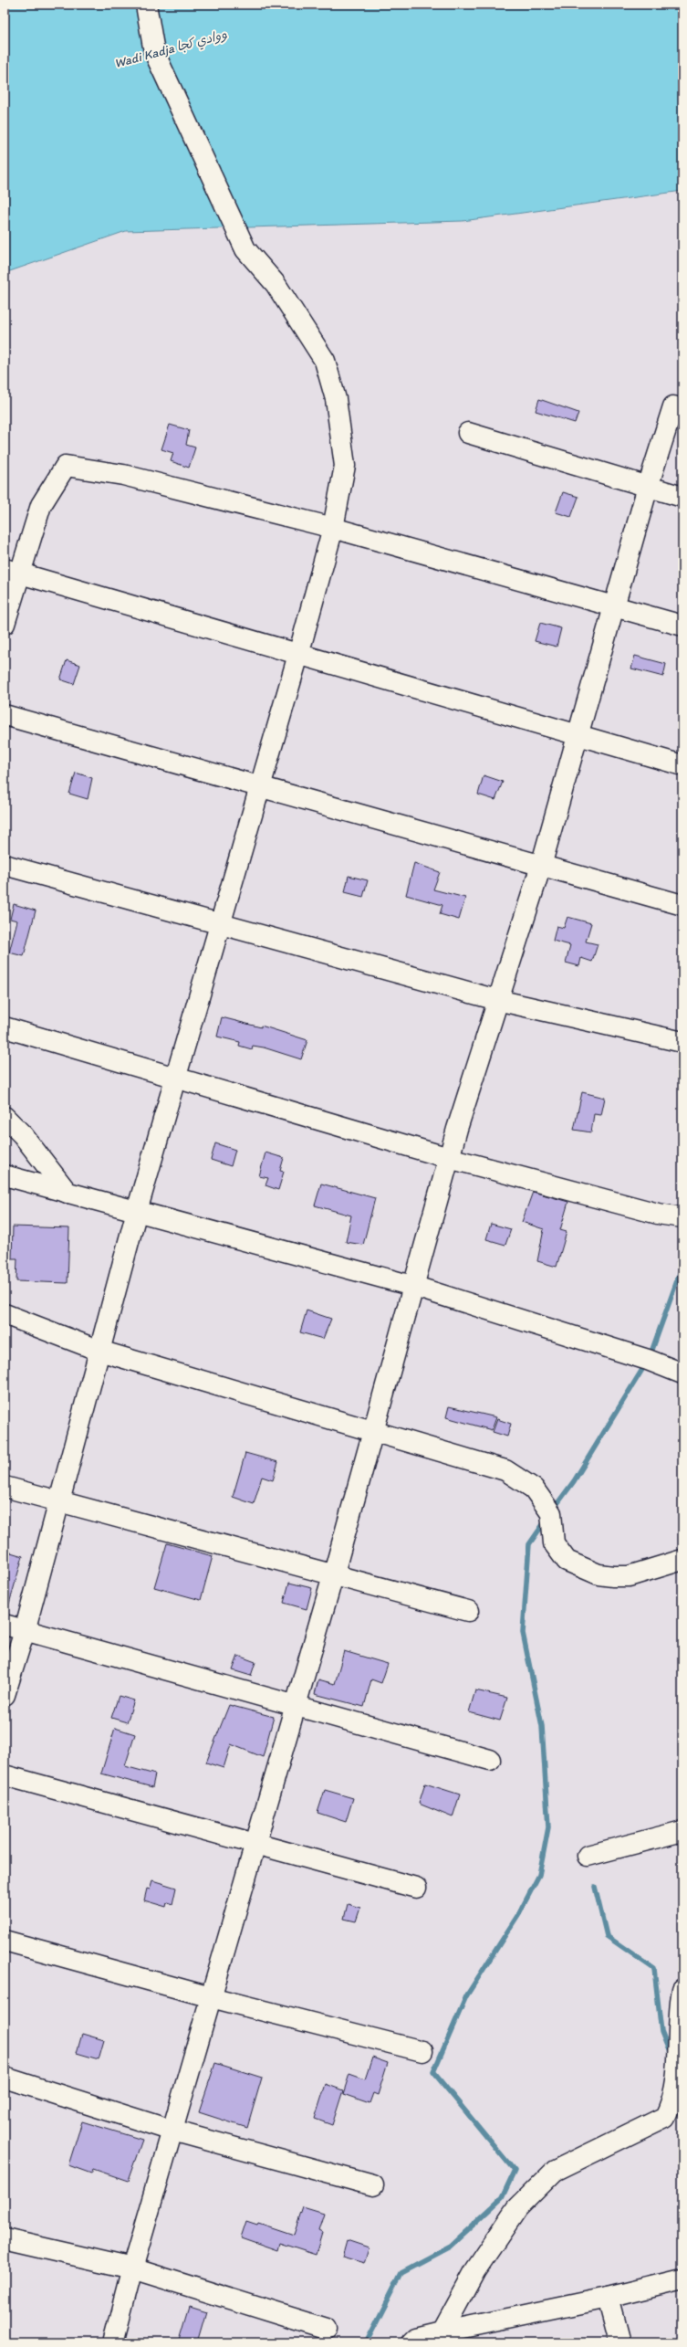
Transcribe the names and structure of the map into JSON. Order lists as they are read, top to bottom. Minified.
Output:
{"water":["Wadi Kadja ووادي كجا"]}
